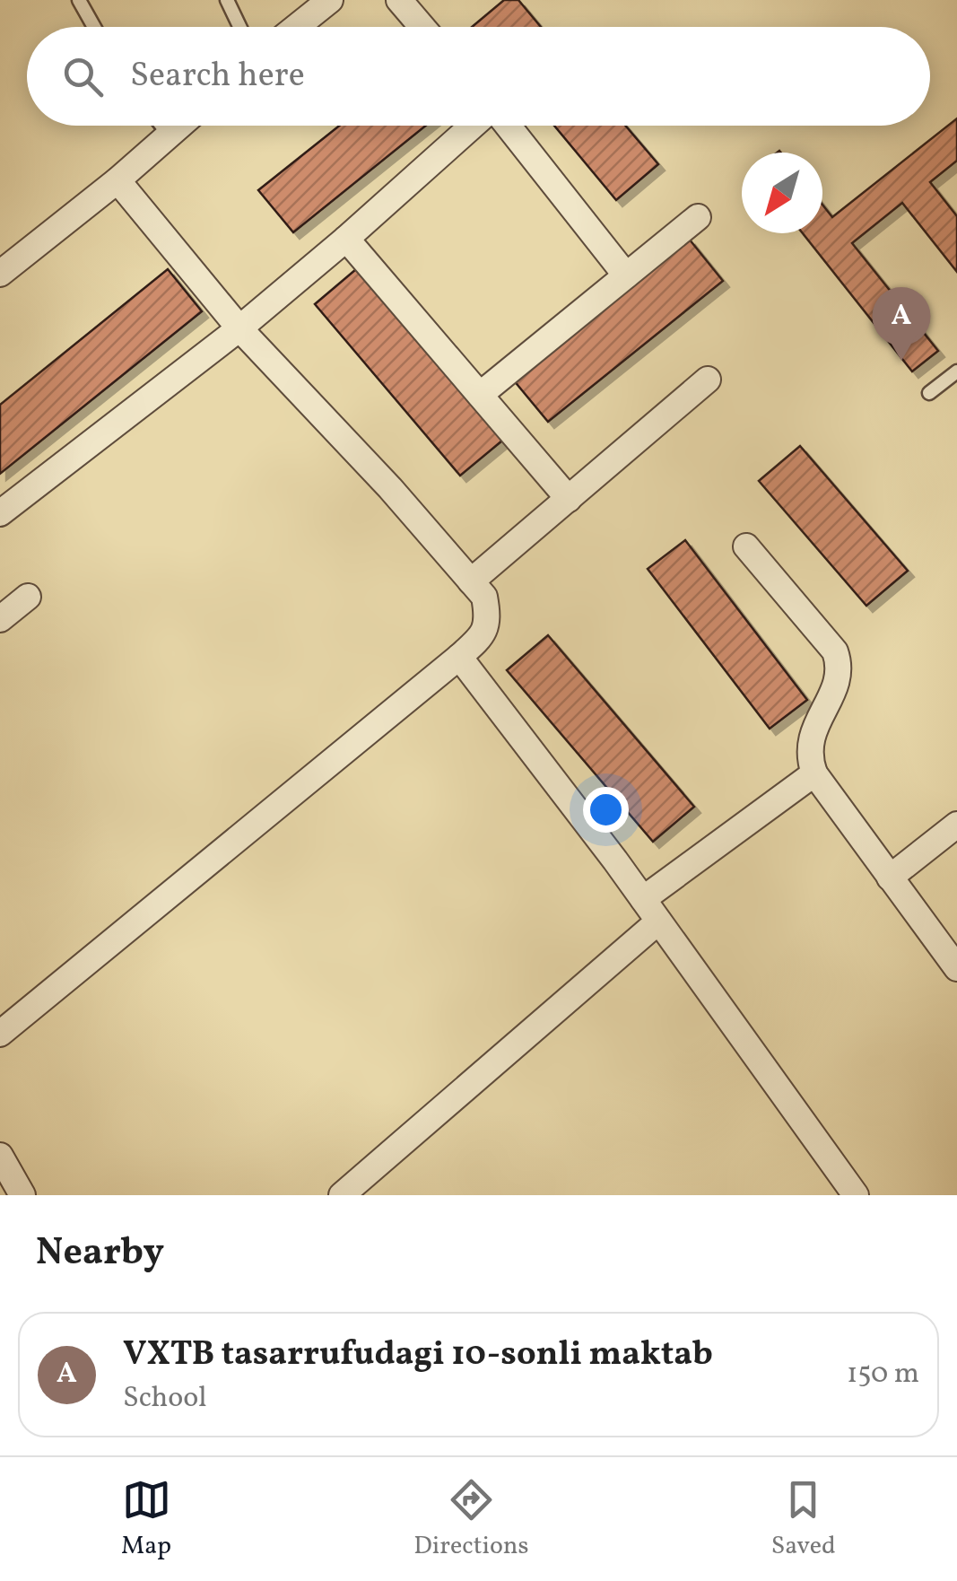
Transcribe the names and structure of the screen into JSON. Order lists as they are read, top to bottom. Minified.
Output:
{"north":"bottom left","page":{"search":"Search here","pins":"A","heading":"Nearby","list":[{"mark":"A","name":"VXTB tasarrufudagi 10-sonli maktab","note":"School","value":"150 m"}],"nav":["Map","Directions","Saved"]}}
